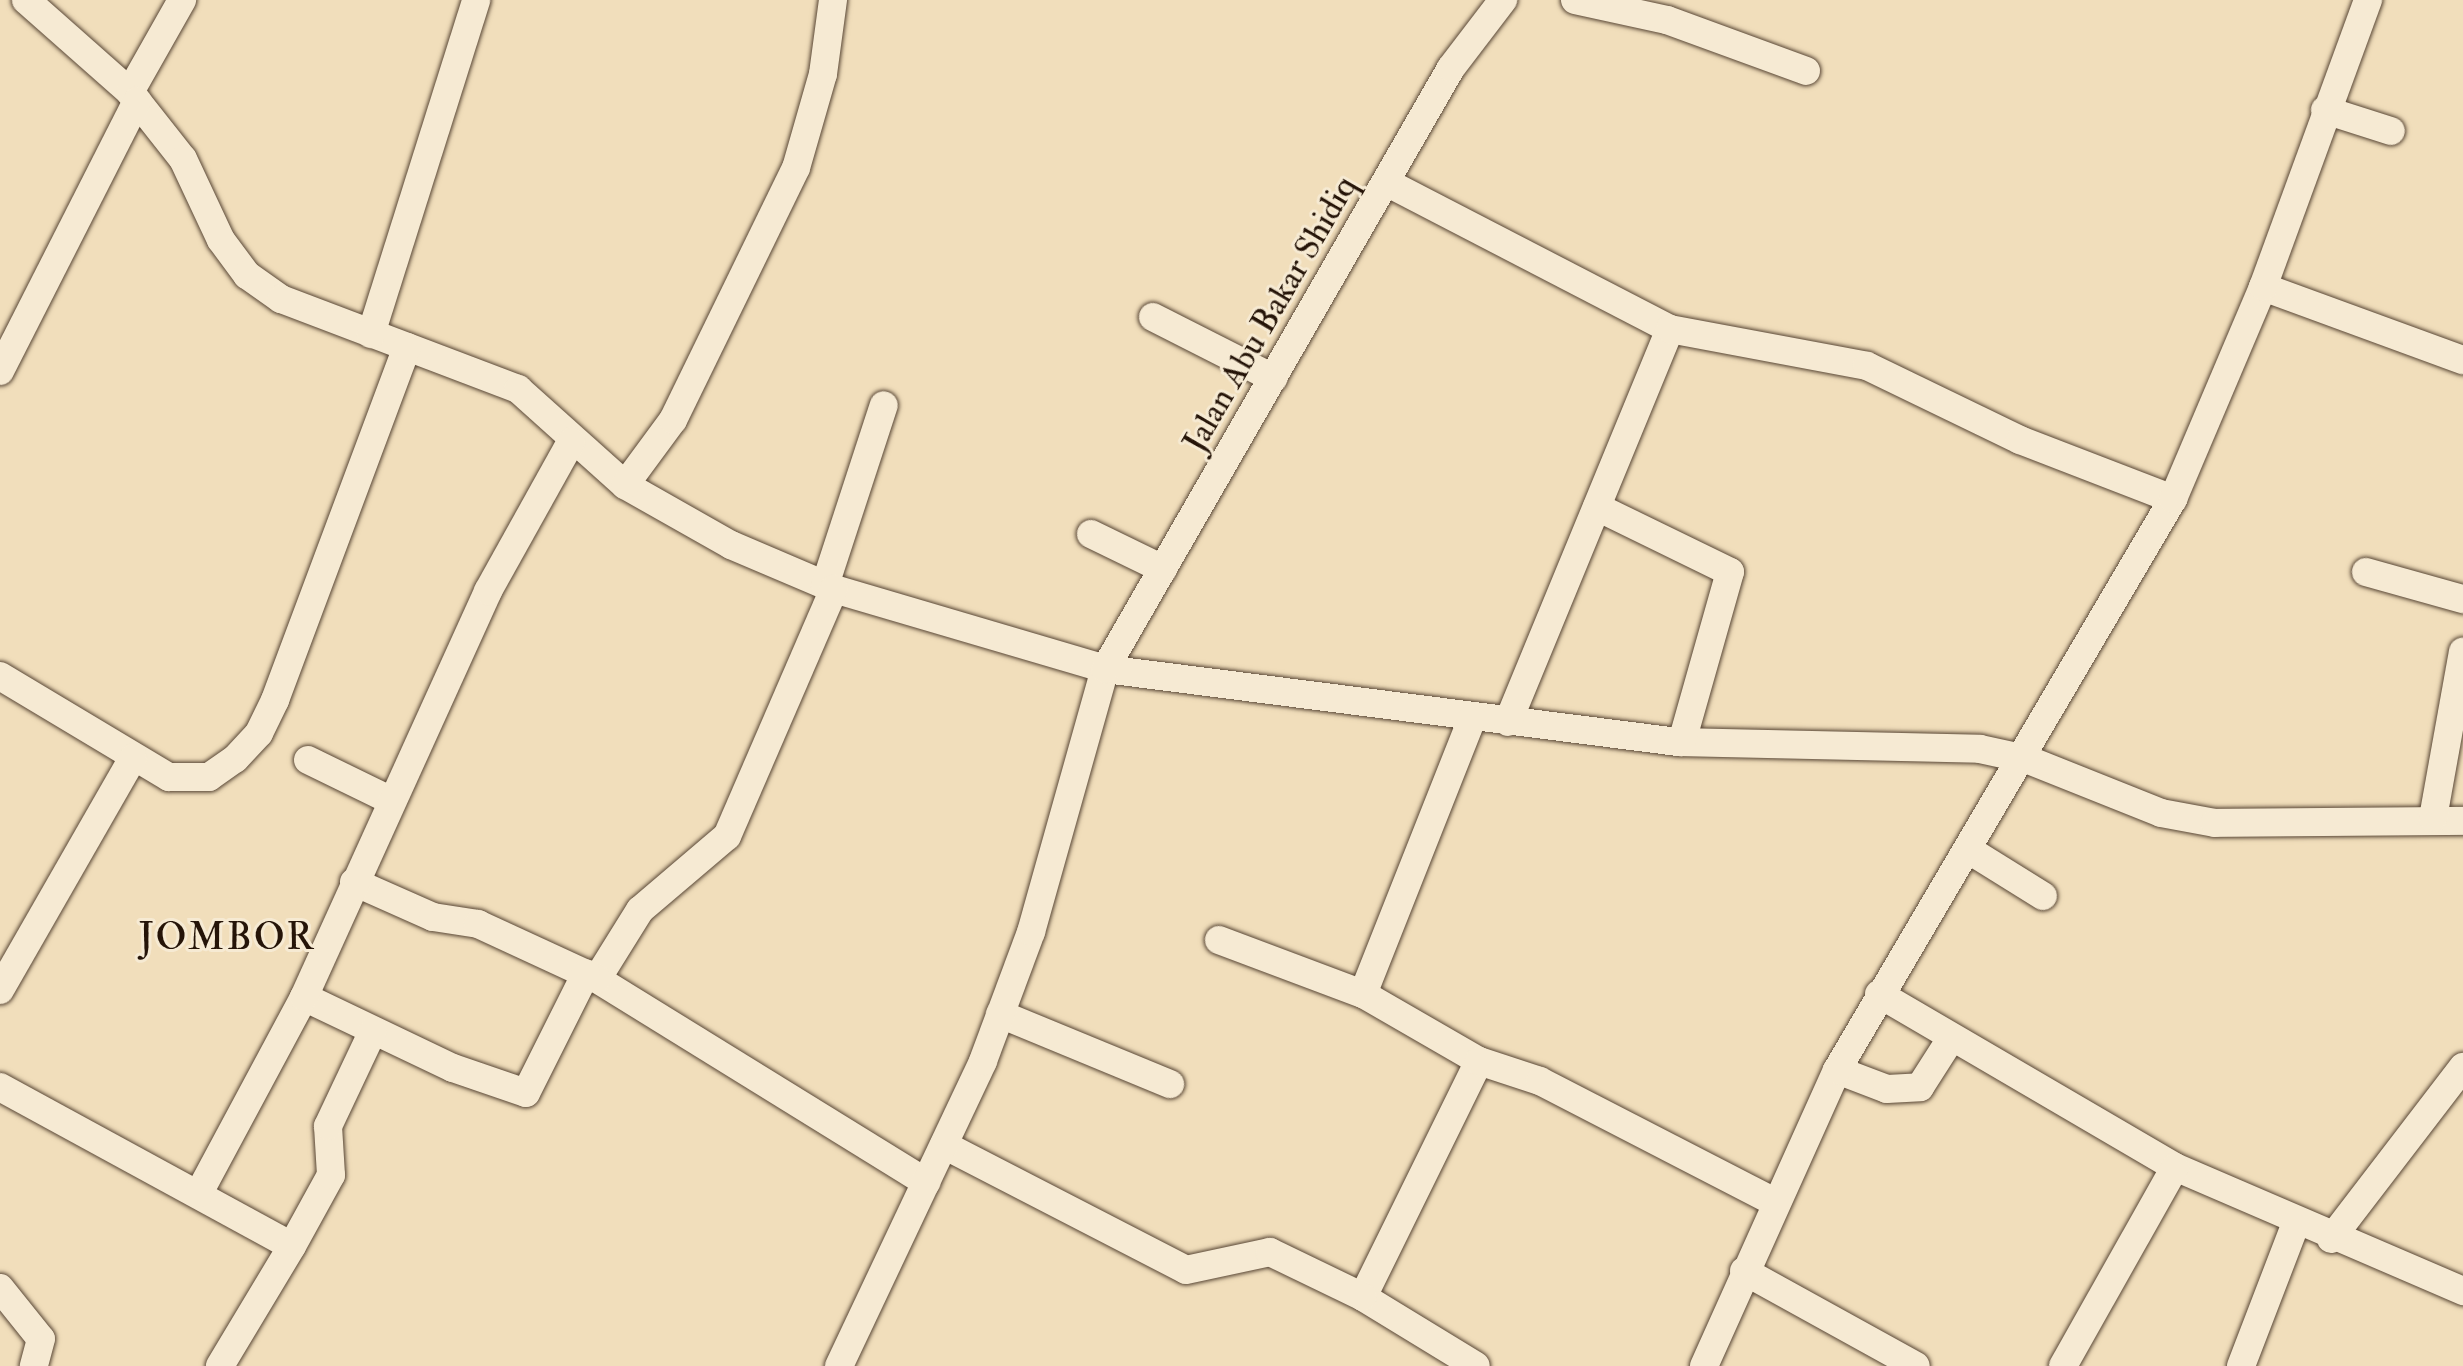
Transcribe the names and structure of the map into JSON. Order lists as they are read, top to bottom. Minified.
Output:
{"streets":{"street":["Jalan Abu Bakar Shidiq"]},"districts":["JOMBOR"]}
